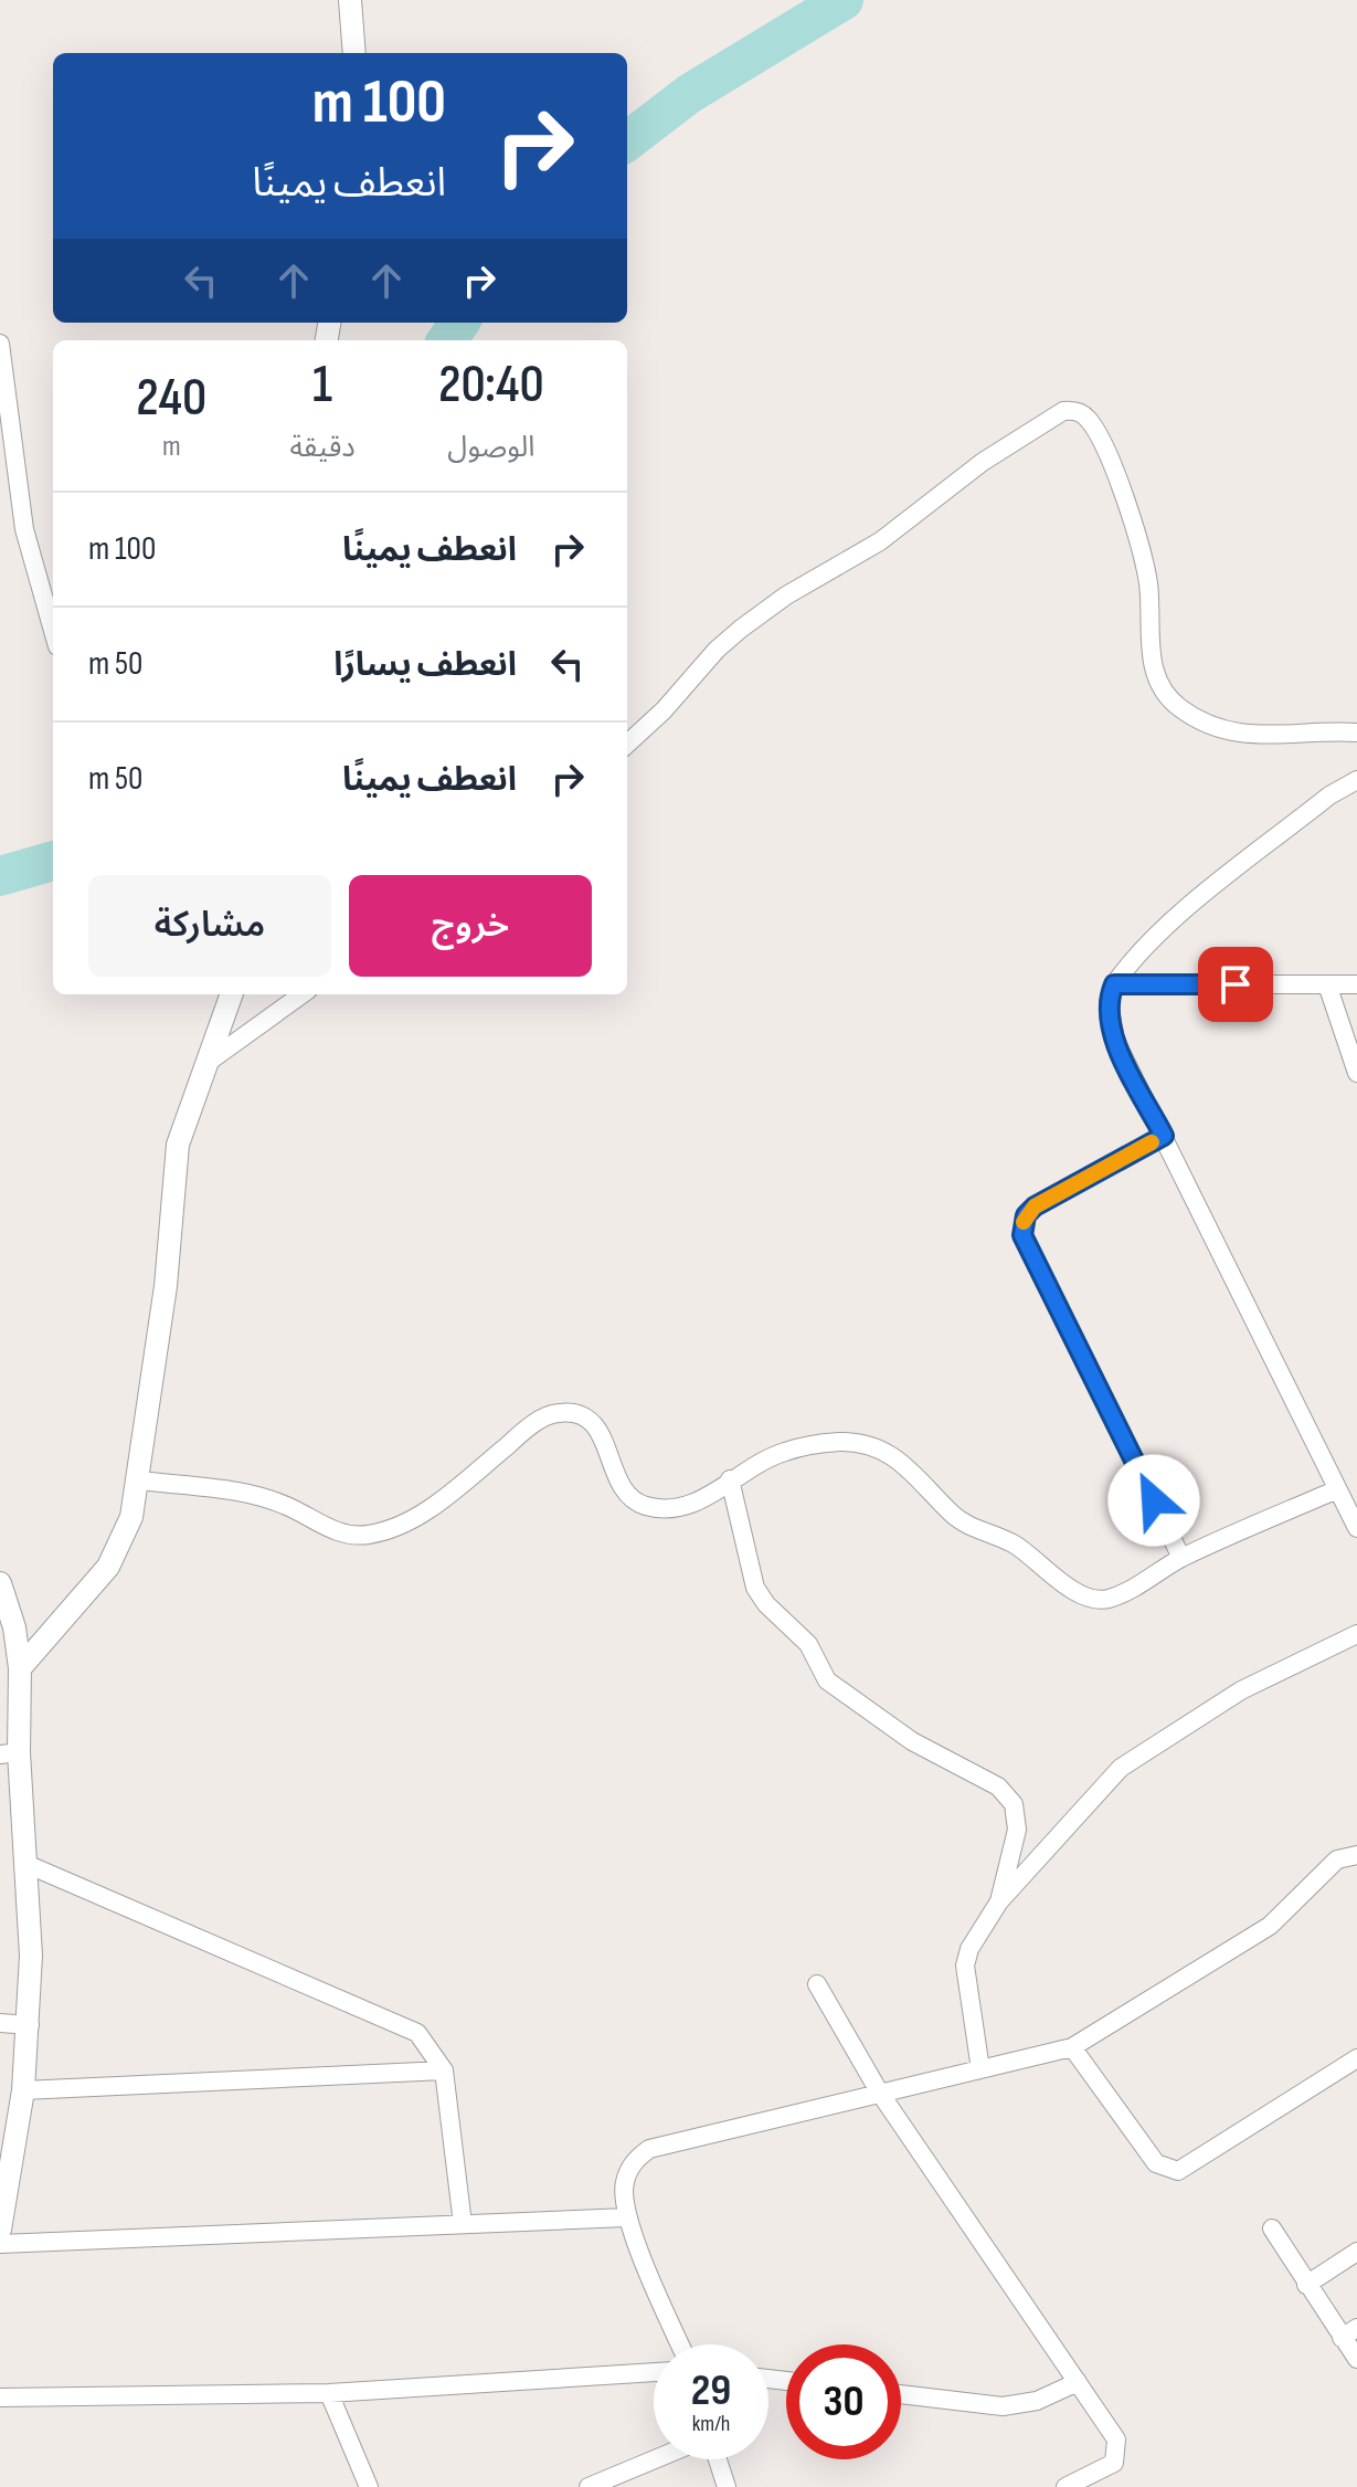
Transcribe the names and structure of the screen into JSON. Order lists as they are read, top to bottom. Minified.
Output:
{"page":{"turn":["100 m","انعطف يمينًا"],"eta":["20:40","الوصول","1","دقيقة","240","m"],"list":[{"name":"انعطف يمينًا","value":"100 m"},{"name":"انعطف يسارًا","value":"50 m"},{"name":"انعطف يمينًا","value":"50 m"}],"buttons":["خروج","مشاركة"],"speed":"29 km/h","limit":"30"}}
